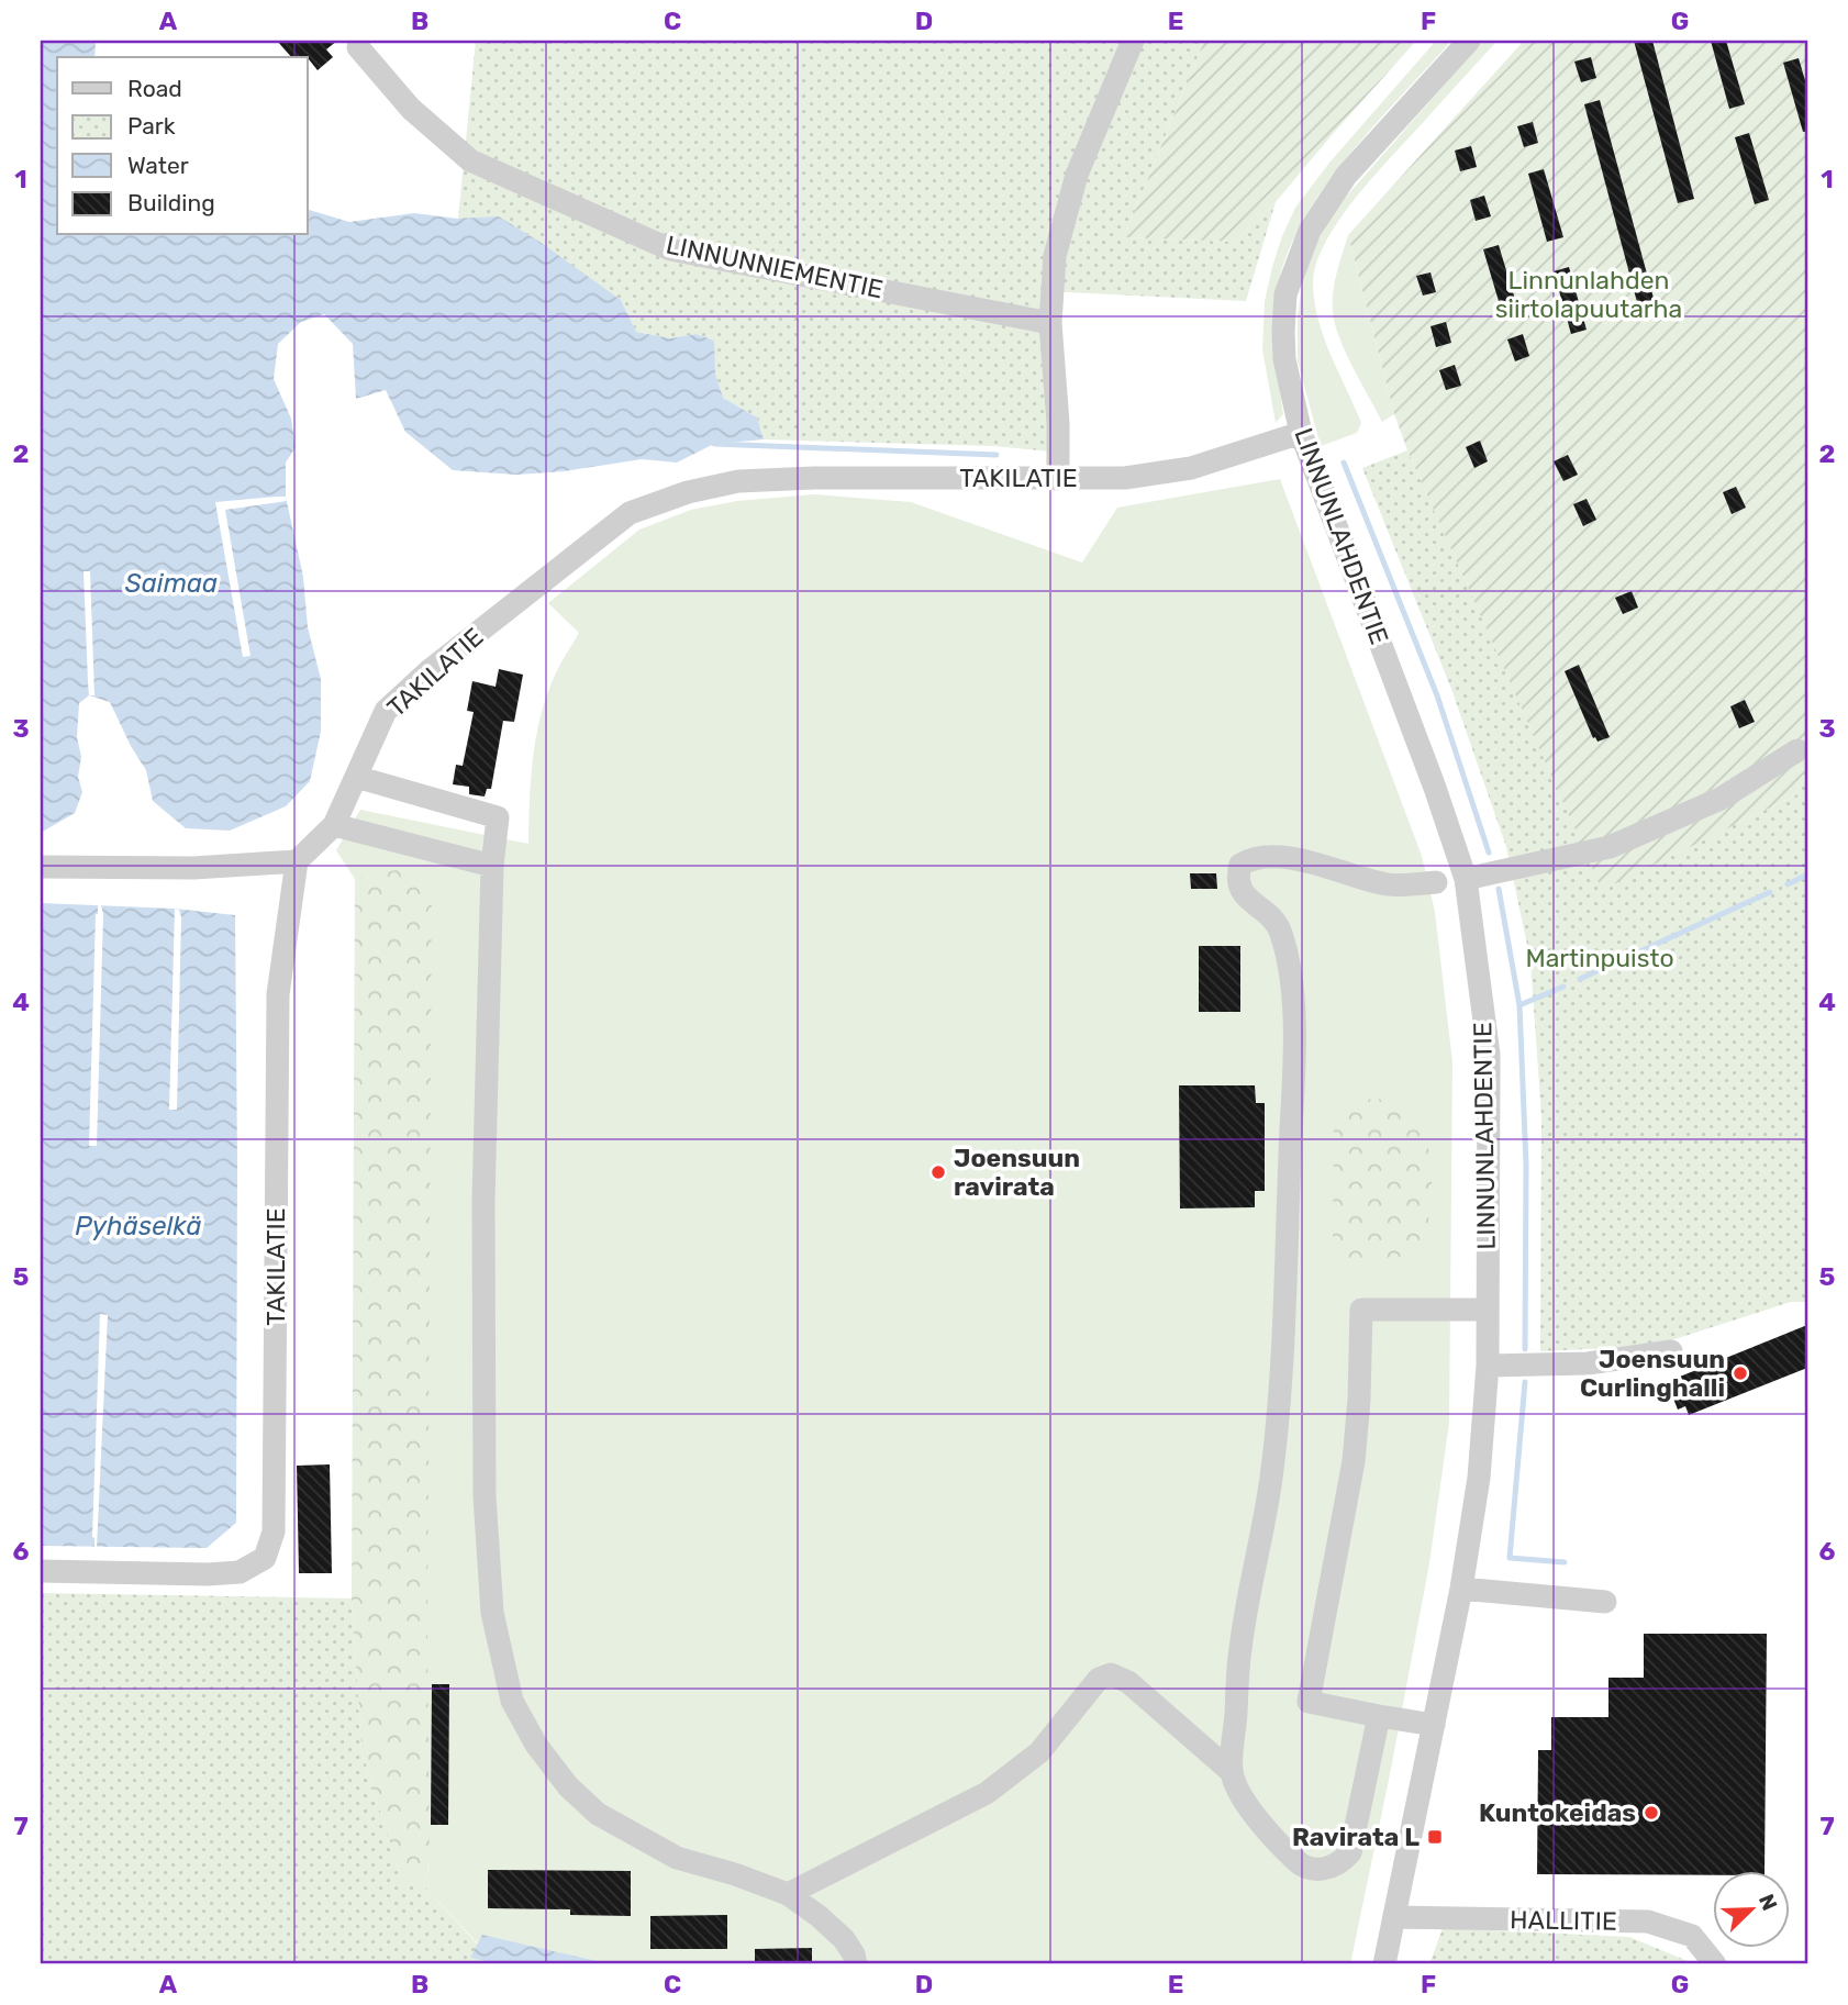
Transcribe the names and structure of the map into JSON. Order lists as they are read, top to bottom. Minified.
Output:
{"streets":{"street":["LINNUNNIEMENTIE","TAKILATIE","LINNUNLAHDENTIE","HALLITIE"]},"crossings":[["TAKILATIE","LINNUNLAHDENTIE"],["LINNUNLAHDENTIE","HALLITIE"]],"water":["Saimaa","Pyhäselkä"],"parks":["Linnunlahden siirtolapuutarha","Martinpuisto"],"places":{"other":["Joensuun ravirata","Joensuun Curlinghalli","Kuntokeidas"],"transit":["Ravirata L"]},"legend":["Road","Park","Water","Building"],"north":"top right","grid":{"columns":["A","B","C","D","E","F","G"],"rows":["1","2","3","4","5","6","7"]}}
